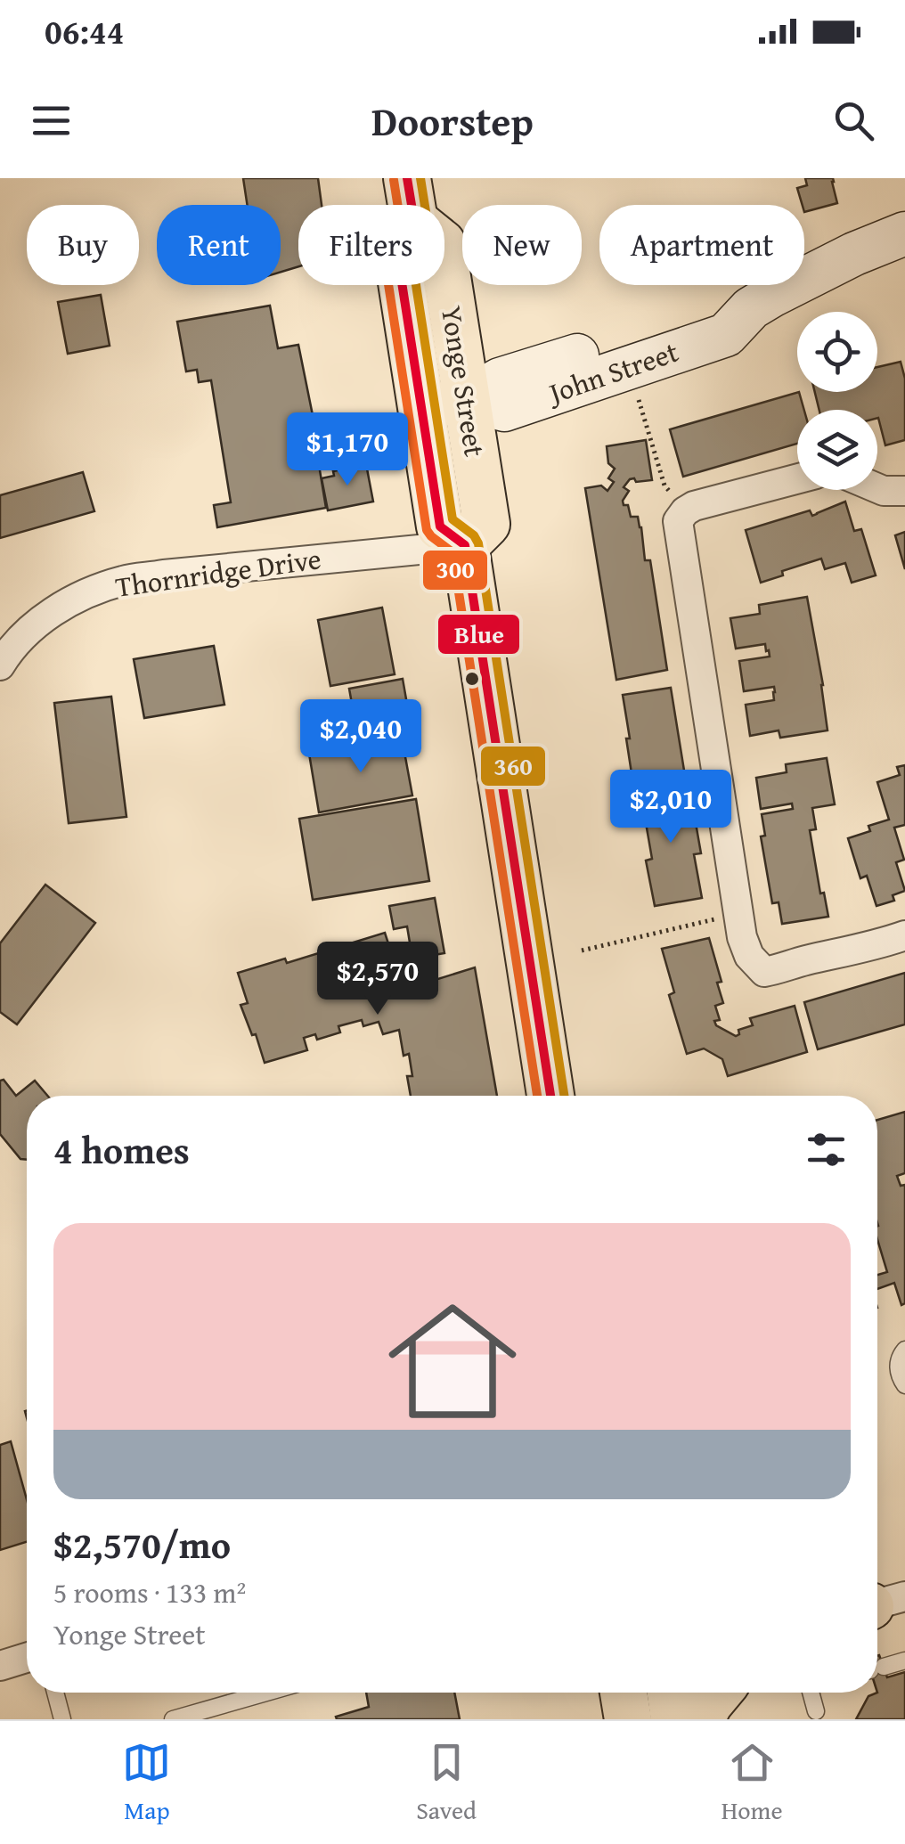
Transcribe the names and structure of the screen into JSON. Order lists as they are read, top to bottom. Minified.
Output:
{"streets":{"main road":["John Street","Yonge Street"],"street":["Thornridge Drive"]},"crossings":[["John Street","Yonge Street"],["Yonge Street","Thornridge Drive"]],"lines":["transit line Blue","transit line 360","transit line 300"],"page":{"status":"06:44","header":"Doorstep","chip":["Buy","Rent","Filters","New","Apartment"],"price":["$1,170","$2,040","$2,010","$2,570"],"heading":"4 homes","list":[{"name":"$2,570/mo","note":"5 rooms · 133 m² · Yonge Street"}],"tabs":["Map","Saved","Home"]}}
